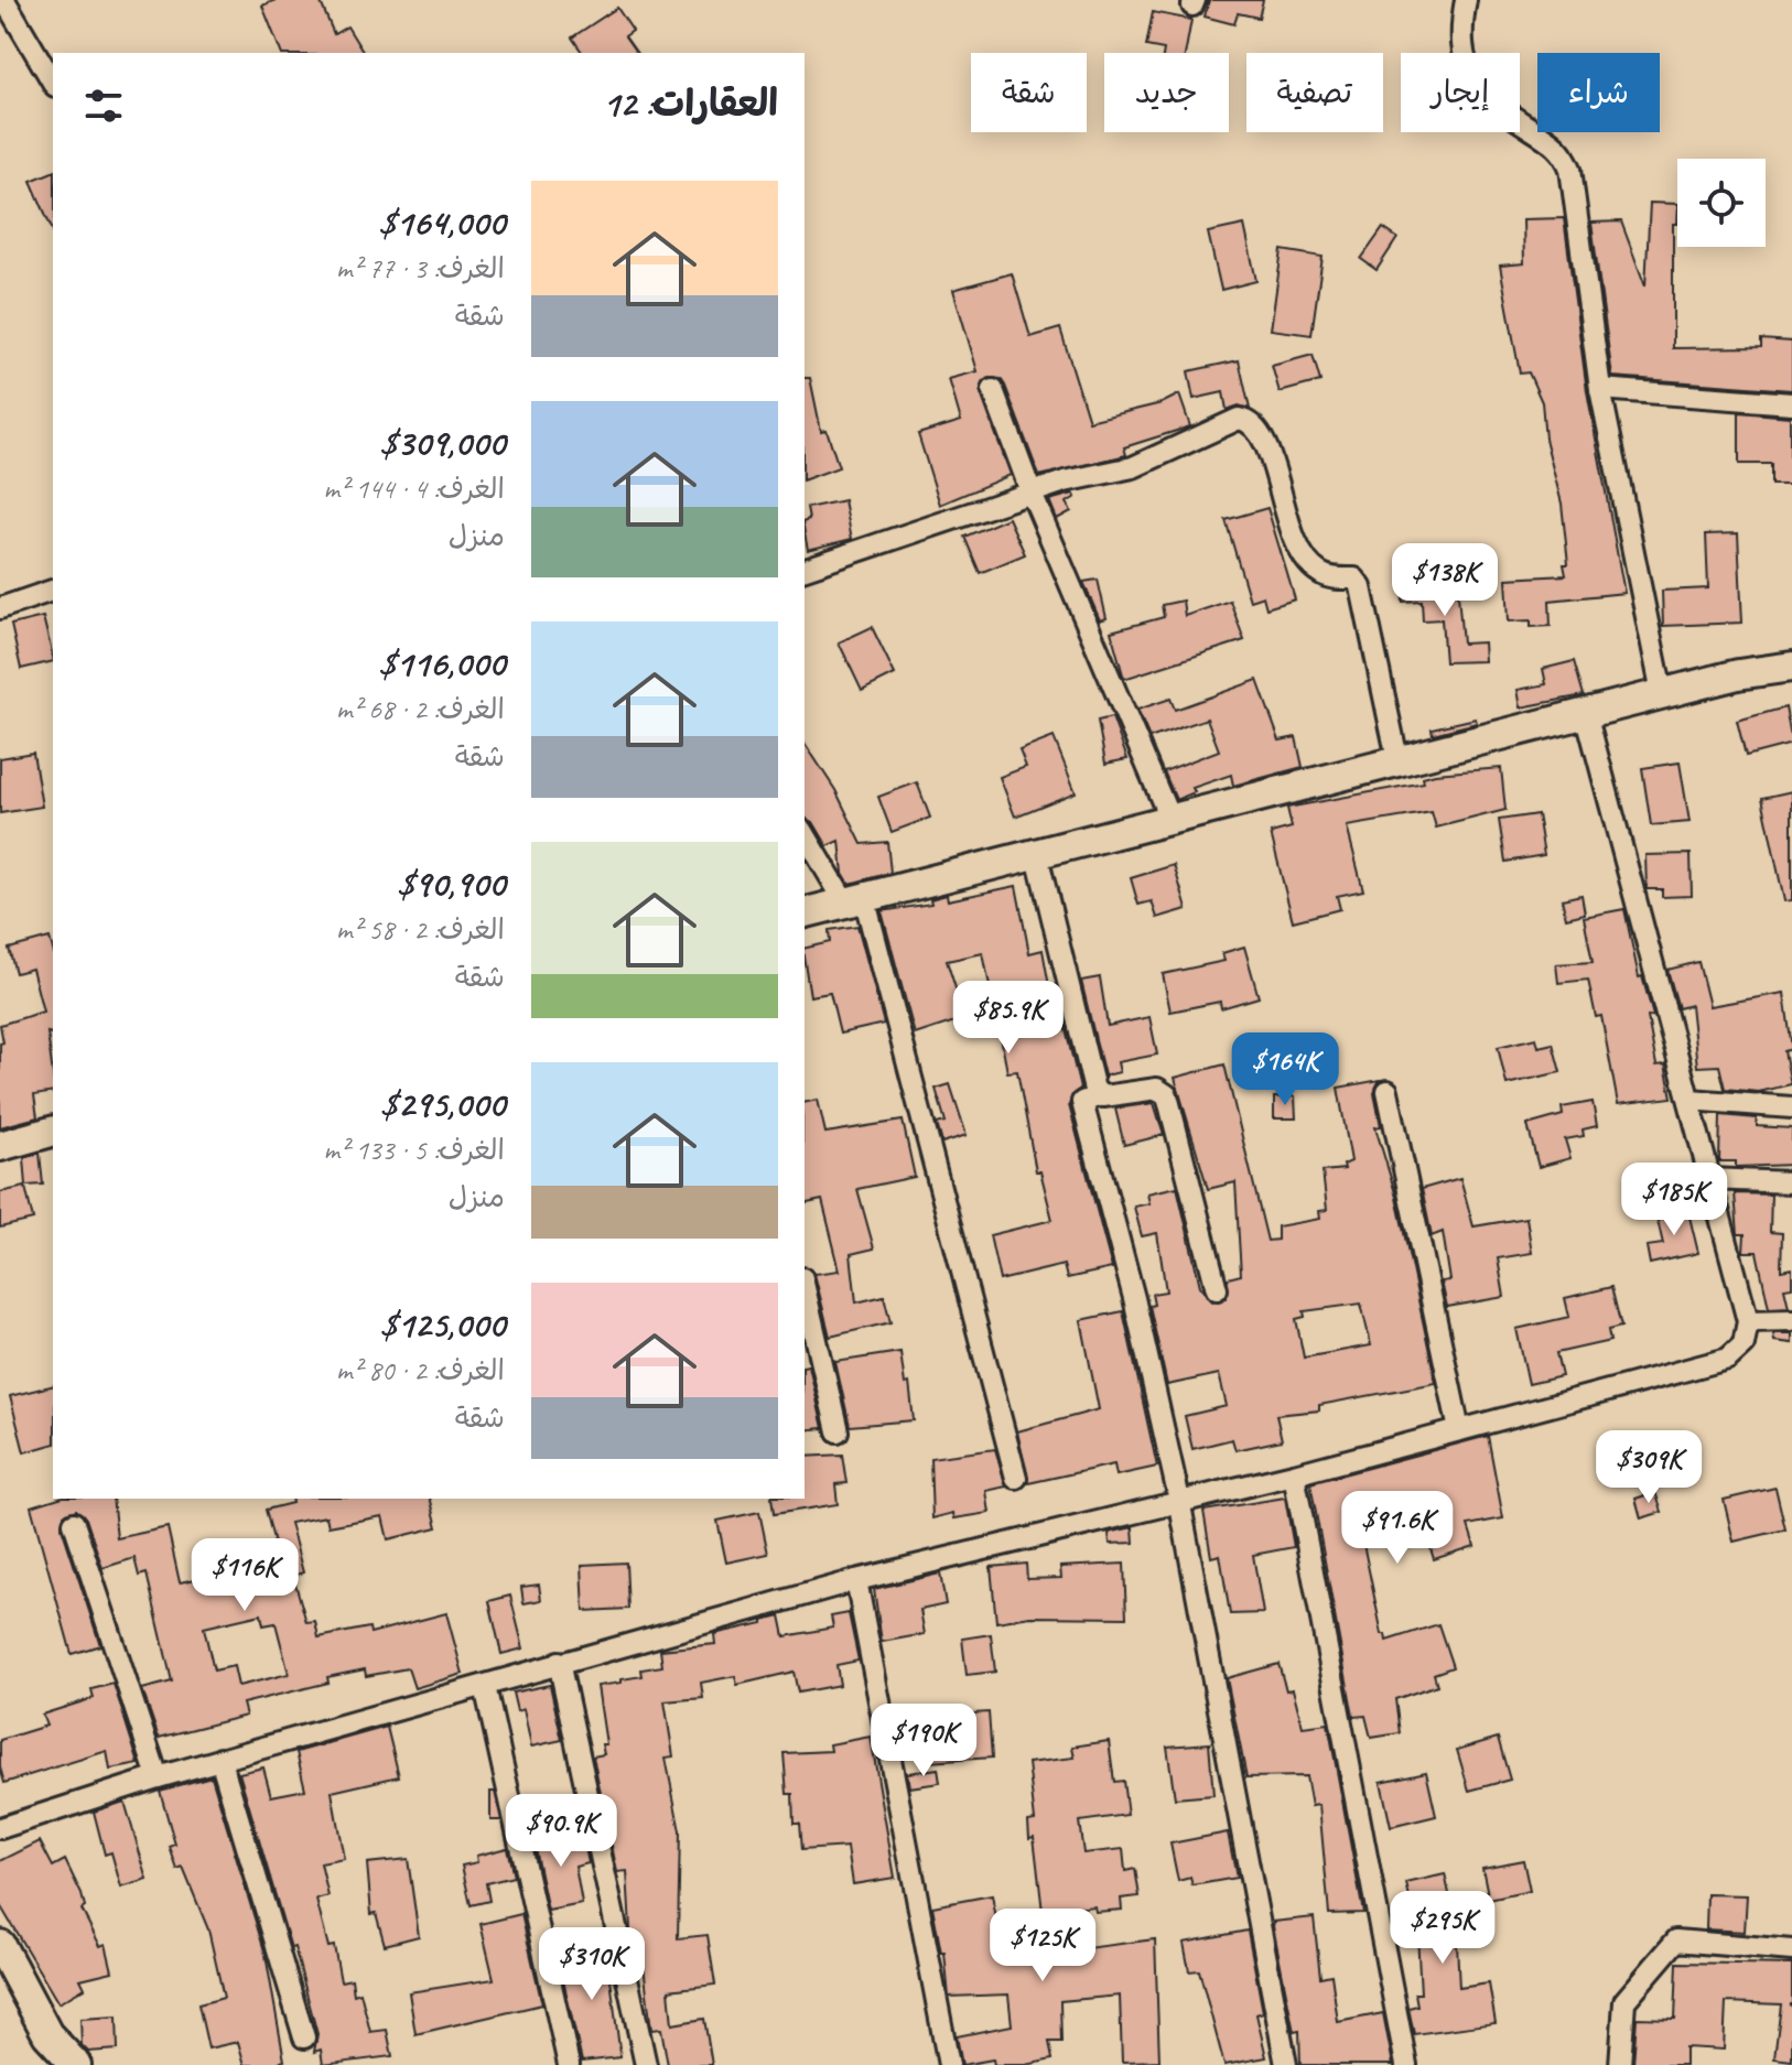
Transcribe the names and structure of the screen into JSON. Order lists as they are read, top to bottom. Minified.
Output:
{"page":{"chip":["شراء","إيجار","تصفية","جديد","شقة"],"heading":"العقارات: 12","list":[{"name":"$164,000","note":"الغرف: 3 · 77 m² · شقة"},{"name":"$309,000","note":"الغرف: 4 · 144 m² · منزل"},{"name":"$116,000","note":"الغرف: 2 · 68 m² · شقة"},{"name":"$90,900","note":"الغرف: 2 · 58 m² · شقة"},{"name":"$295,000","note":"الغرف: 5 · 133 m² · منزل"},{"name":"$125,000","note":"الغرف: 2 · 80 m² · شقة"}],"price":["$138K","$85.9K","$164K","$185K","$309K","$91.6K","$116K","$190K","$90.9K","$295K","$125K","$310K"]}}
